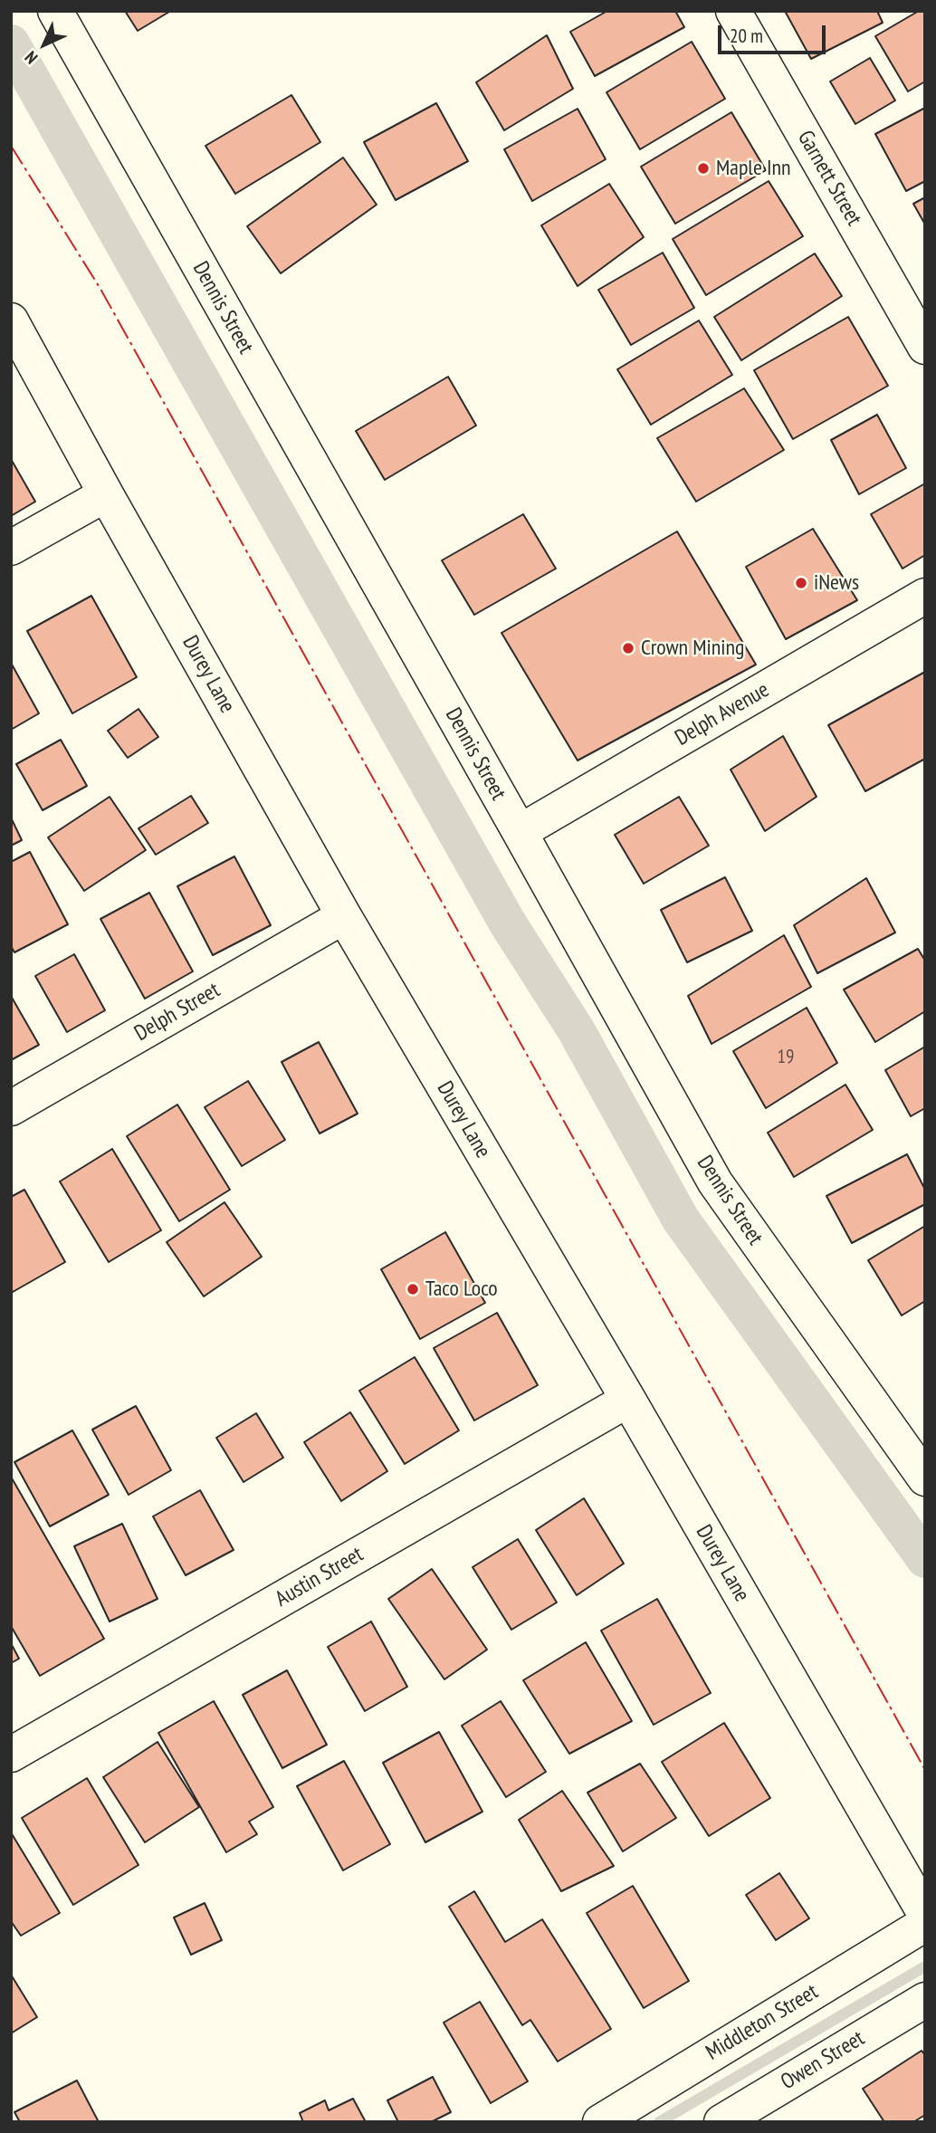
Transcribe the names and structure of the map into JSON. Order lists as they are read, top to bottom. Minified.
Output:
{"streets":{"street":["Garnett Street","Dennis Street","Durey Lane","Delph Avenue","Delph Street","Austin Street","Middleton Street","Owen Street"]},"crossings":[["Dennis Street","Delph Avenue"],["Durey Lane","Delph Street"],["Durey Lane","Austin Street"]],"places":["Maple Inn","iNews","Crown Mining","Taco Loco"],"house_numbers":["19"],"scale_bar":"20 m","north":"bottom left"}
